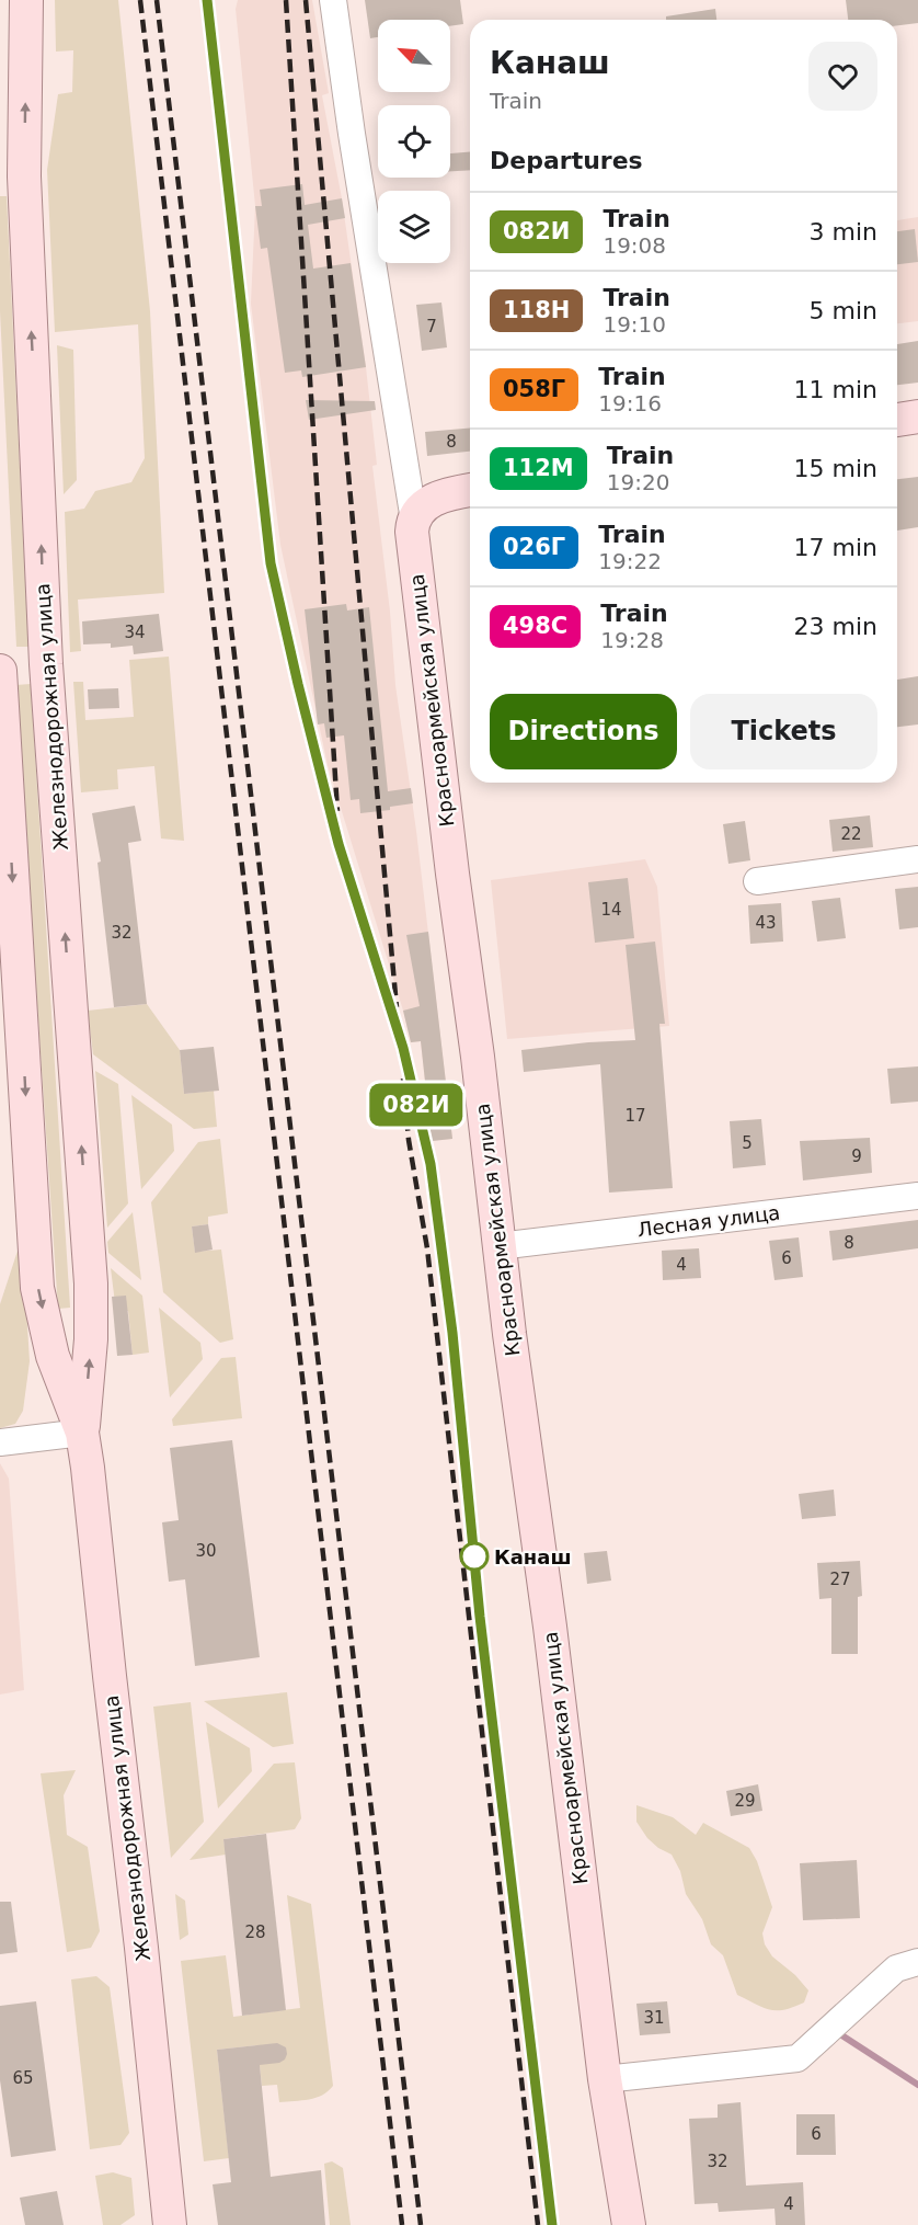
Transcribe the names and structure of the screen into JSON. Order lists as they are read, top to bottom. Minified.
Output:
{"streets":{"main road":["Красноармейская улица","Железнодорожная улица"],"street":["Лесная улица"]},"crossings":[["Красноармейская улица","Лесная улица"]],"places":["Канаш"],"house_numbers":["7","8","34","22","14","43","32","17","5","9","8","6","4","30","27","29","28","31","65","6","32","4"],"north":"top left","page":{"on_map":"082И","heading":[["Канаш","Train"],"Departures"],"list":[{"mark":"082И","name":"Train","note":"19:08","value":"3 min"},{"mark":"118Н","name":"Train","note":"19:10","value":"5 min"},{"mark":"058Г","name":"Train","note":"19:16","value":"11 min"},{"mark":"112М","name":"Train","note":"19:20","value":"15 min"},{"mark":"026Г","name":"Train","note":"19:22","value":"17 min"},{"mark":"498С","name":"Train","note":"19:28","value":"23 min"}],"buttons":["Directions","Tickets"]}}
